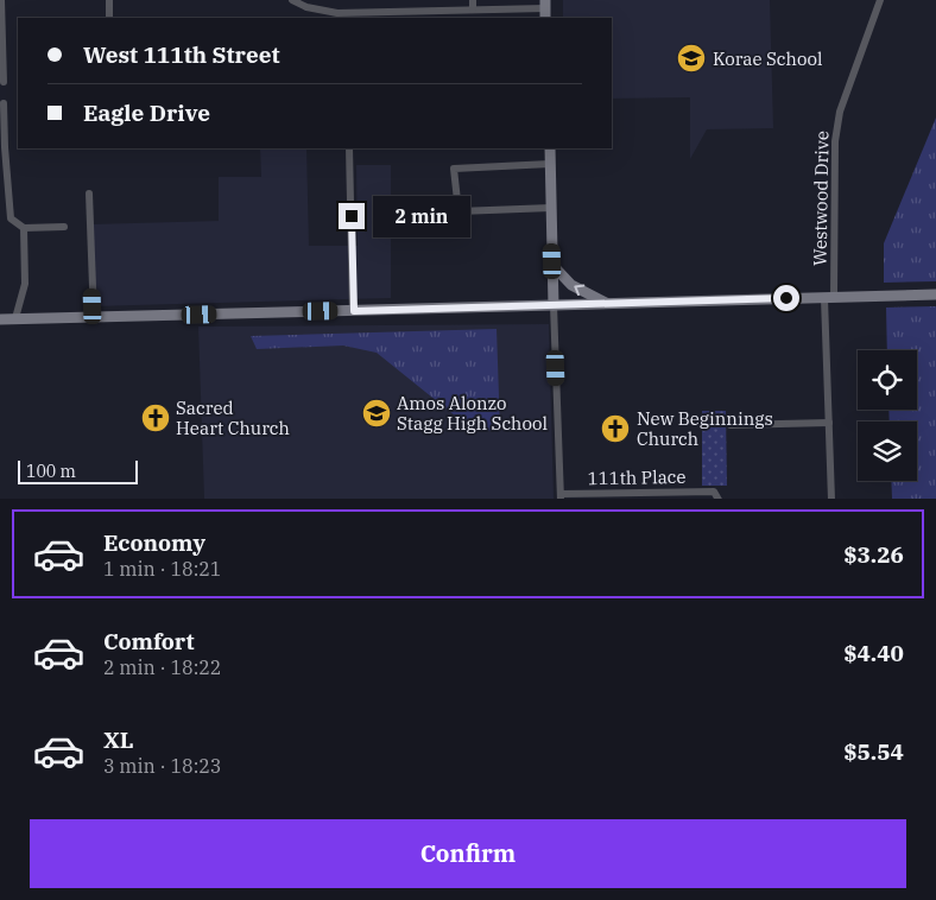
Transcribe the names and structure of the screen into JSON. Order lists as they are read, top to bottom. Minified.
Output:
{"streets":{"street":["Westwood Drive","111th Place"]},"places":{"school or university":["Korae School","Amos Alonzo Stagg High School"],"church":["Sacred Heart Church","New Beginnings Church"]},"scale_bar":"100 m","page":{"banner":["West 111th Street","Eagle Drive"],"bubble":"2 min","scale":"100 m","list":[{"name":"Economy","note":"1 min · 18:21","value":"$3.26"},{"name":"Comfort","note":"2 min · 18:22","value":"$4.40"},{"name":"XL","note":"3 min · 18:23","value":"$5.54"}],"buttons":"Confirm"}}
